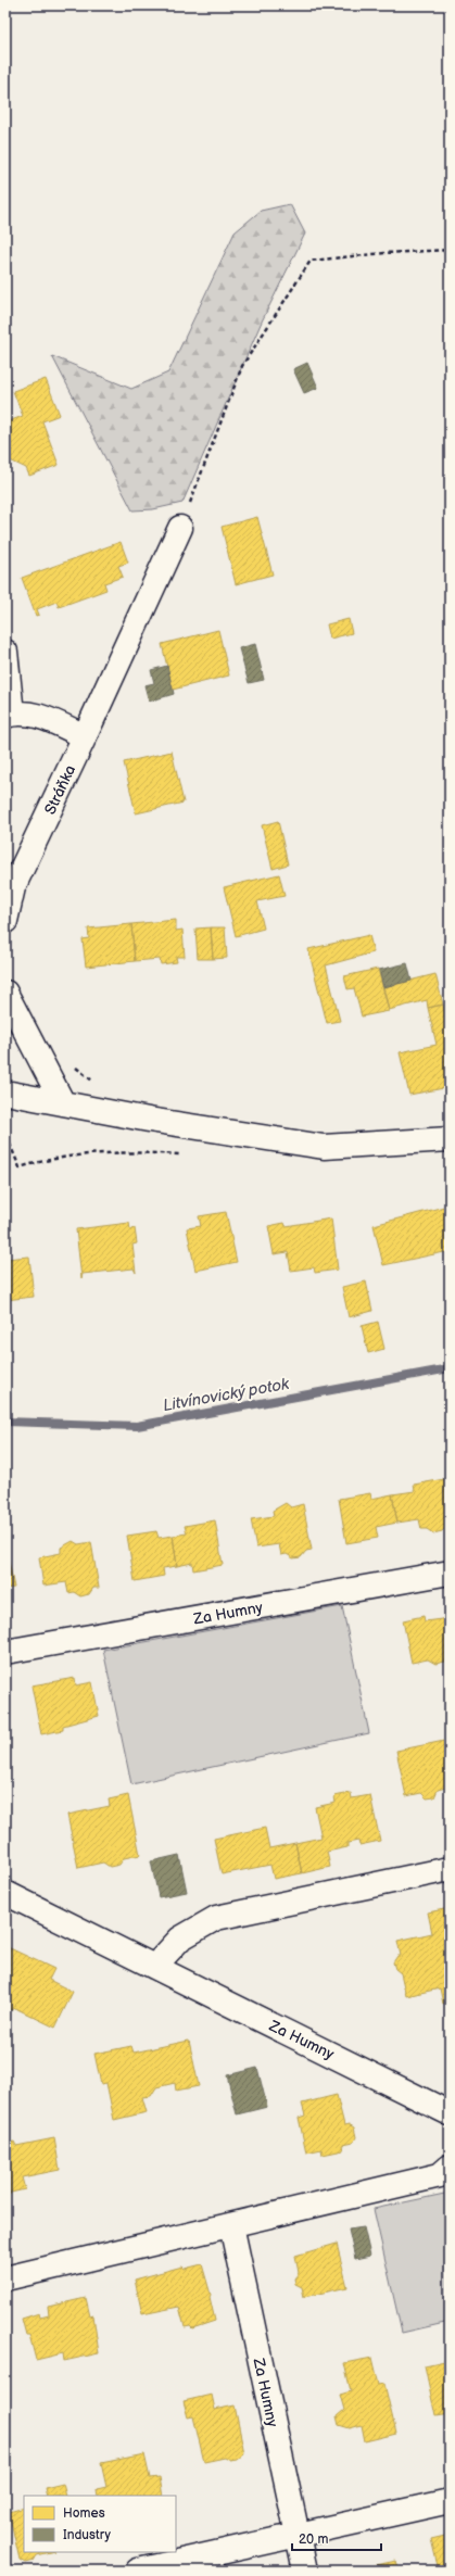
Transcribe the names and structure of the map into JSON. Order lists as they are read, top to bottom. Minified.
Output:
{"streets":{"street":["Stráňka","Za Humny"]},"water":["Litvínovický potok"],"legend":["Homes","Industry"],"scale_bar":"20 m"}
